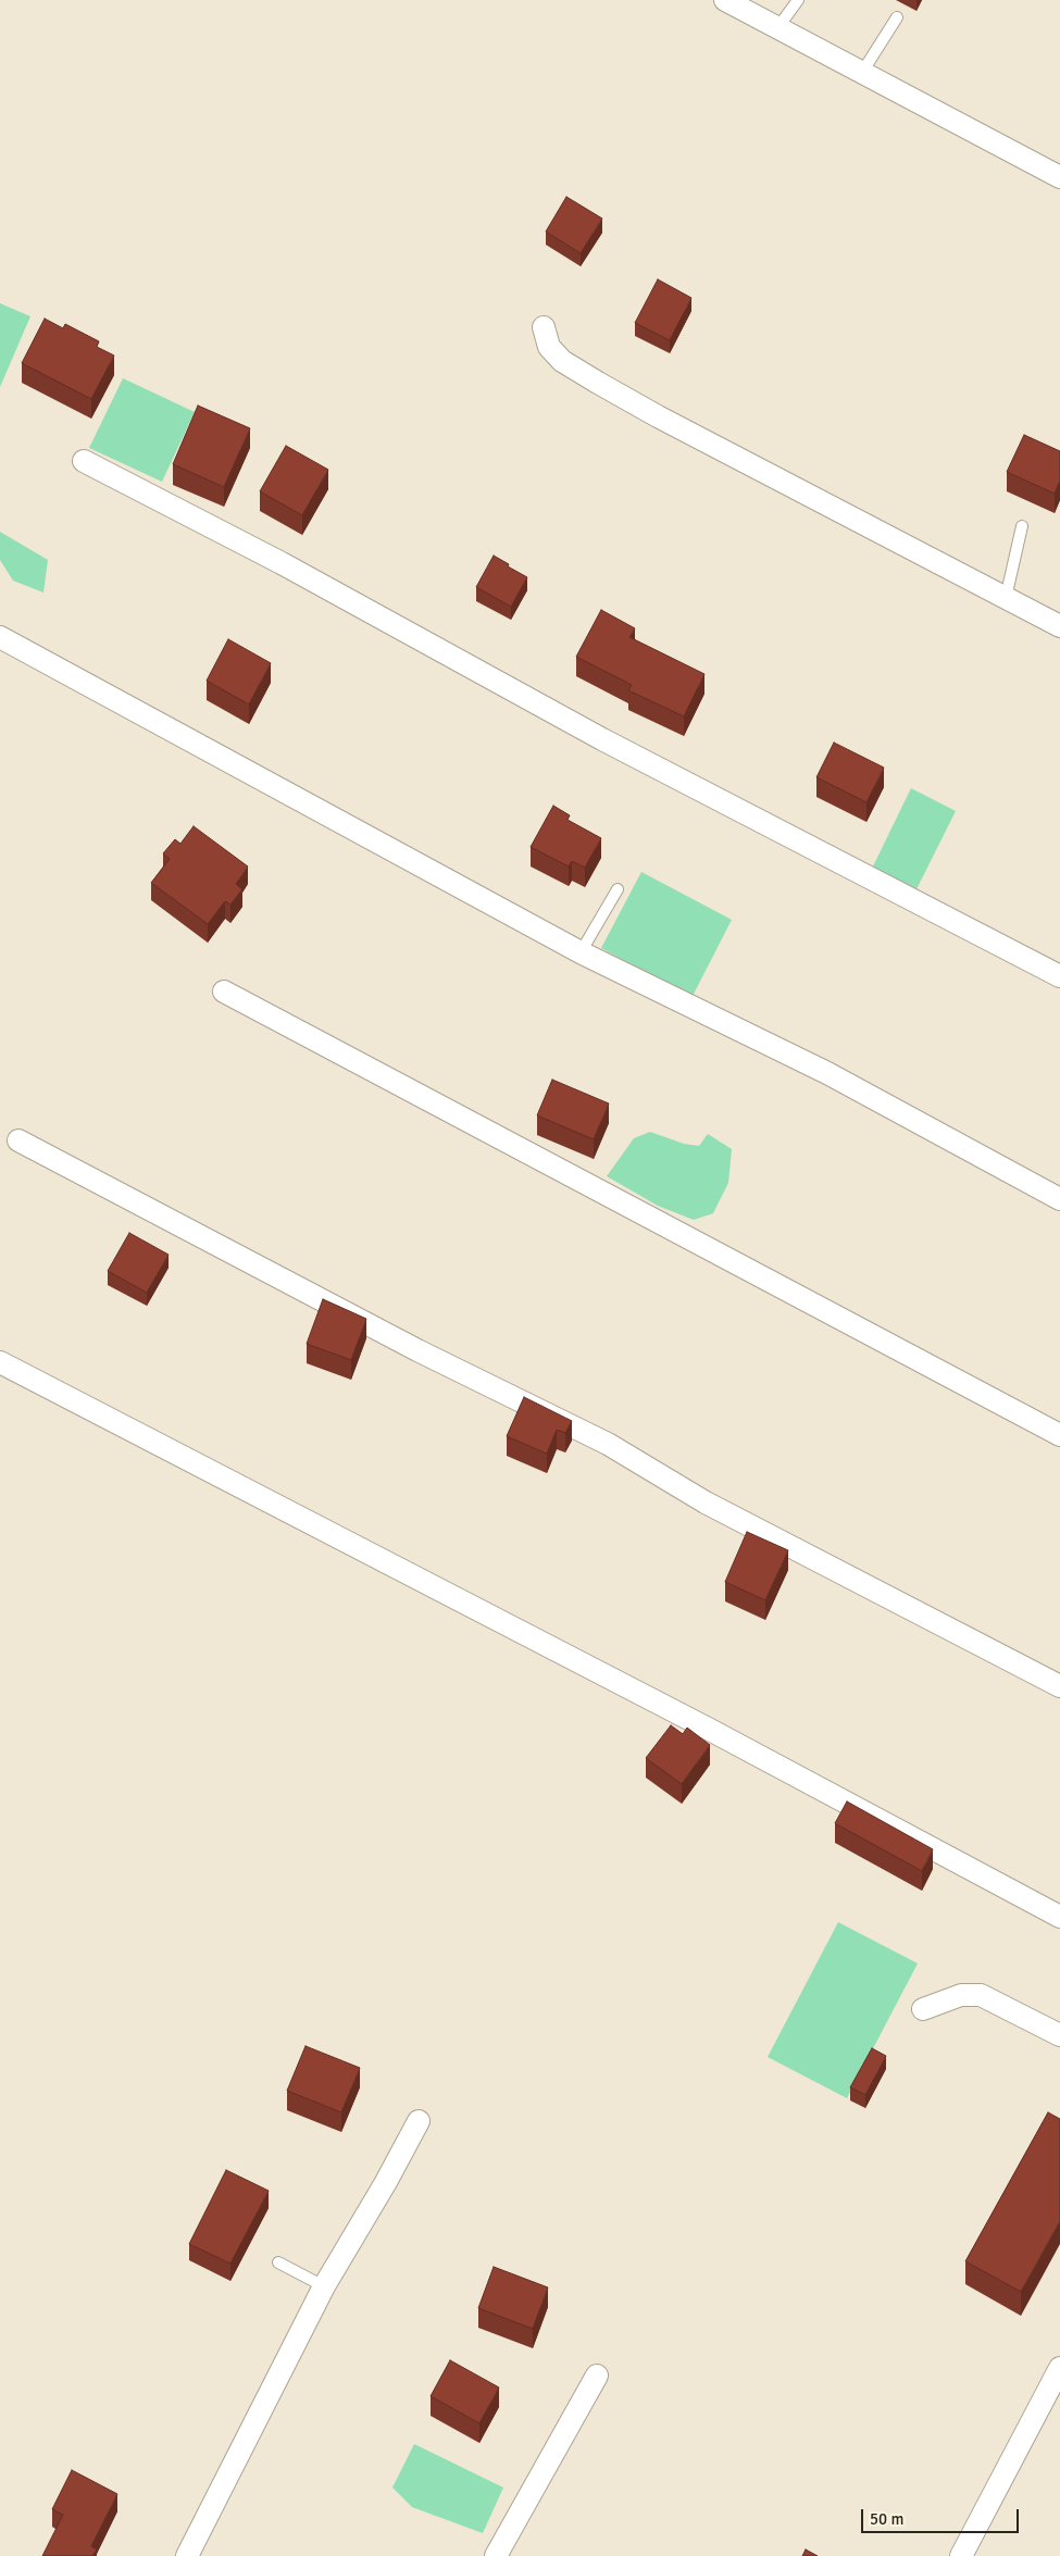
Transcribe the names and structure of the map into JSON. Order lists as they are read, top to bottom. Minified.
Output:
{"scale_bar":"50 m"}
